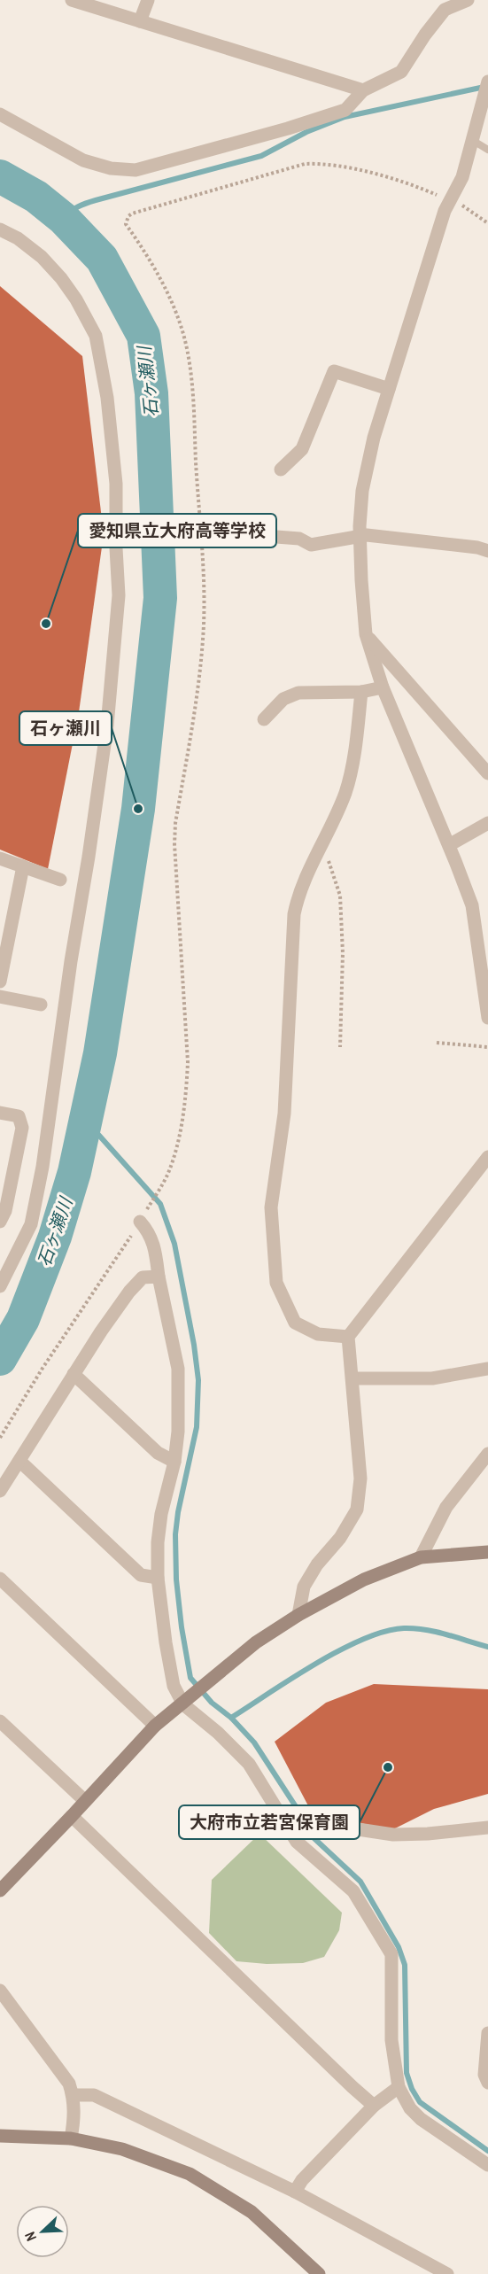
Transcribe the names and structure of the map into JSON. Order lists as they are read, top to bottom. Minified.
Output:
{"water":["石ヶ瀬川"],"places":["愛知県立大府高等学校","石ヶ瀬川","大府市立若宮保育園"],"north":"bottom left"}
